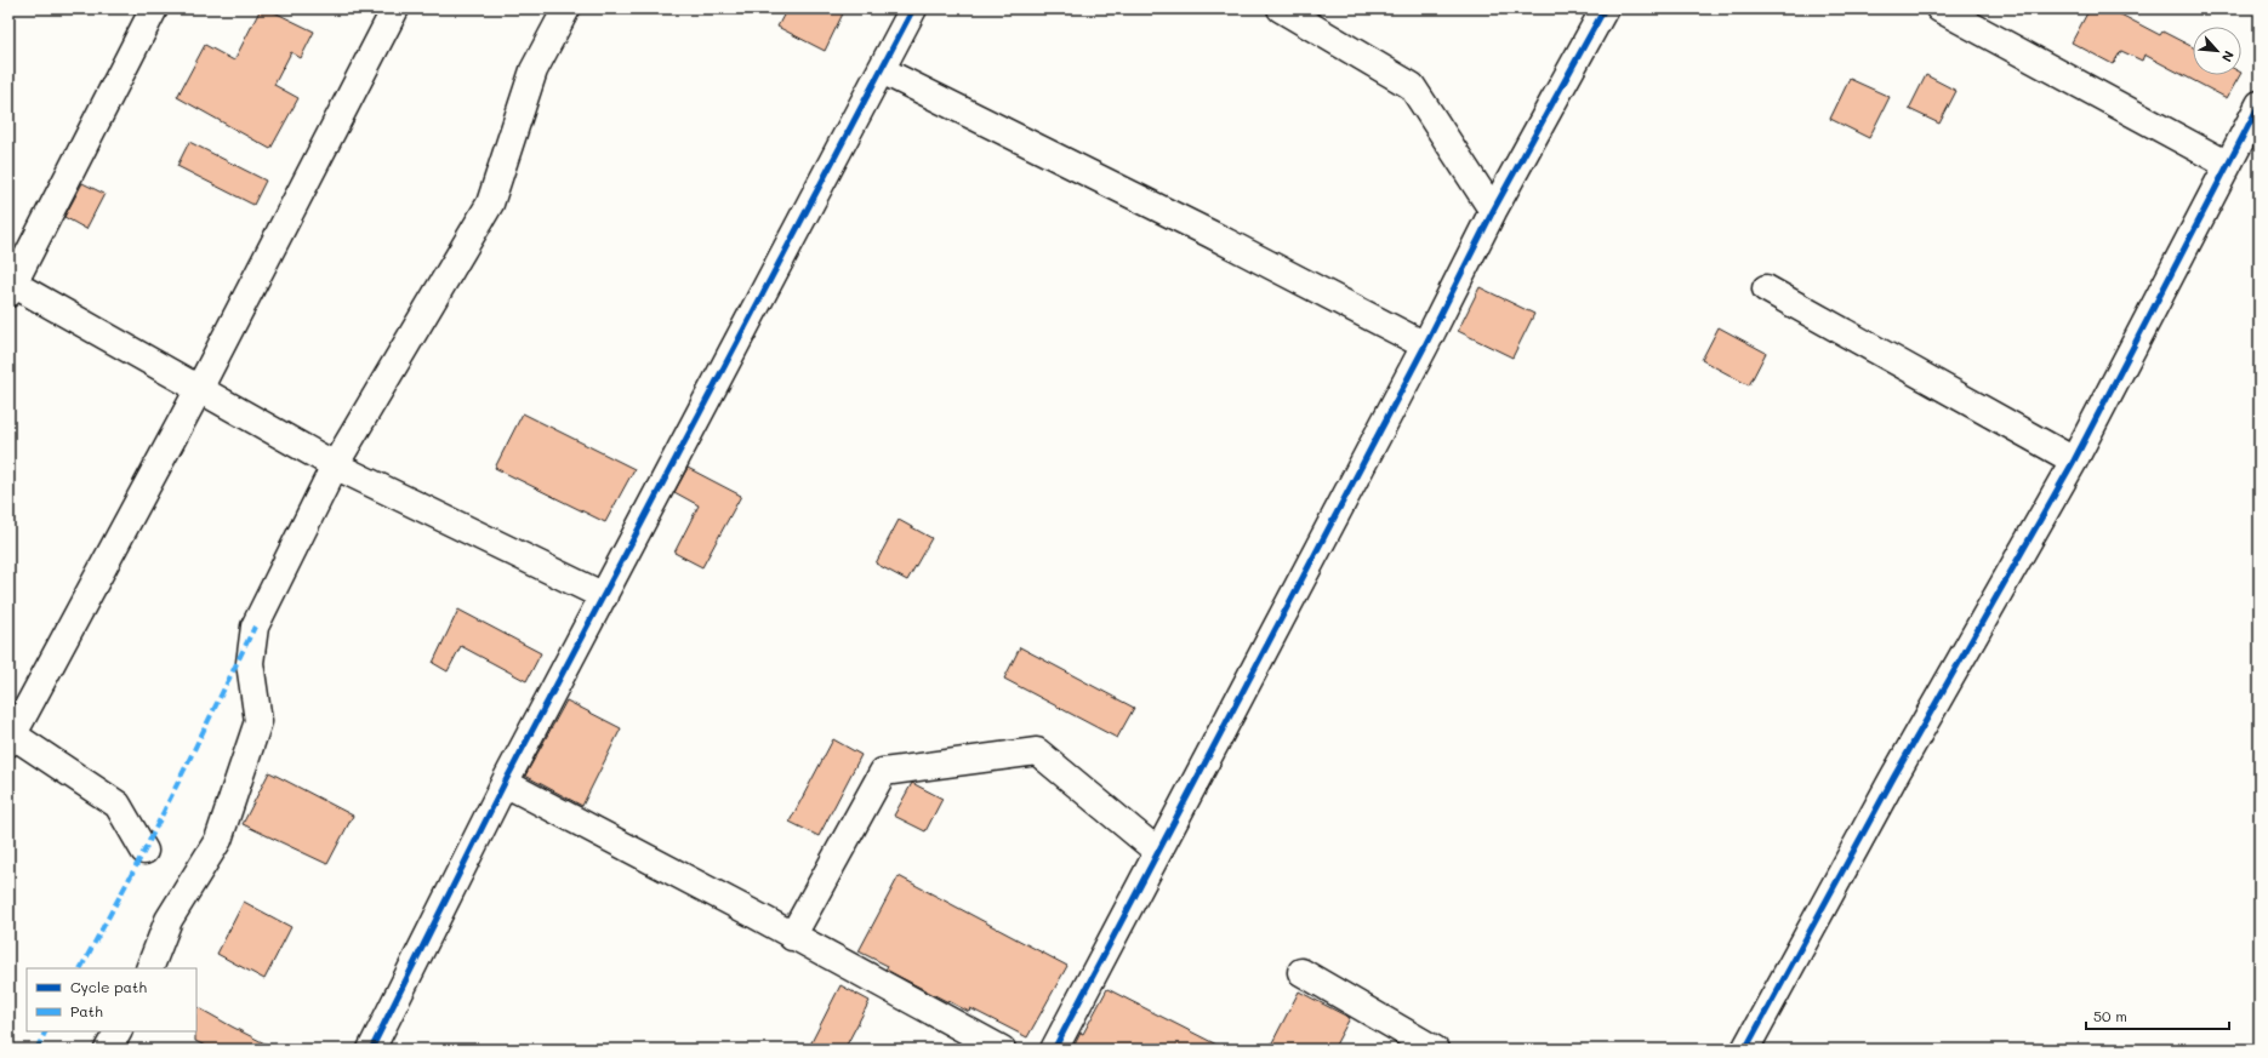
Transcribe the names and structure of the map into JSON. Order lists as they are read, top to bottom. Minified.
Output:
{"legend":["Cycle path","Path"],"scale_bar":"50 m","north":"bottom right"}
